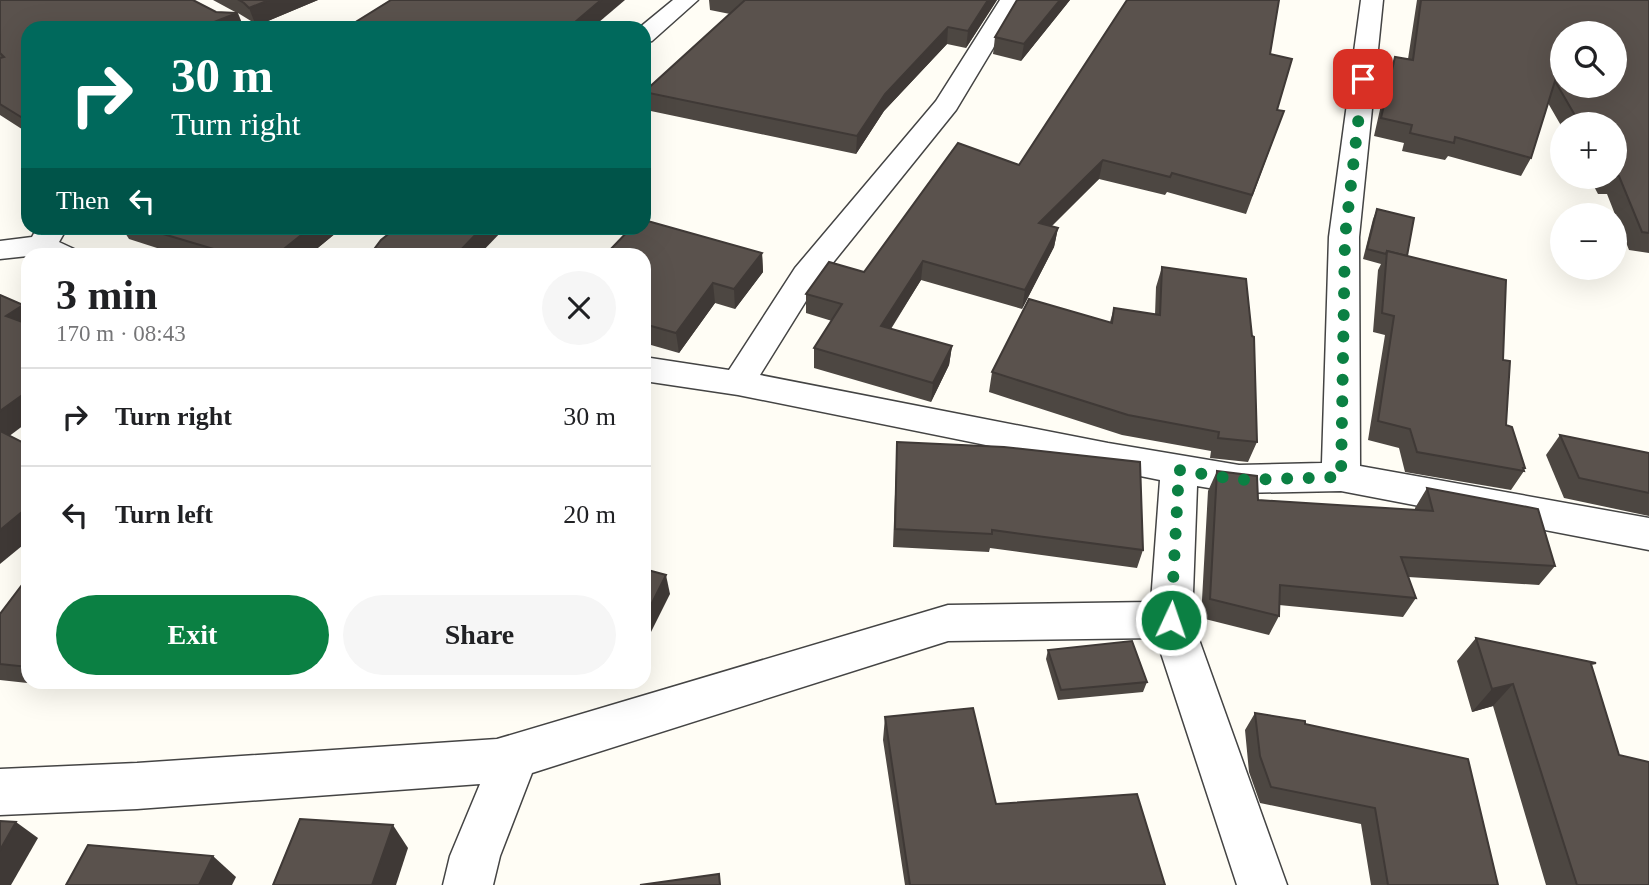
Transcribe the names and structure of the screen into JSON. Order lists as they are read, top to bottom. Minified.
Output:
{"page":{"map_buttons":["+","−"],"turn":["30 m","Turn right"],"then":"Then","heading":["3 min","170 m · 08:43"],"list":[{"name":"Turn right","value":"30 m"},{"name":"Turn left","value":"20 m"}],"buttons":["Exit","Share"]}}
